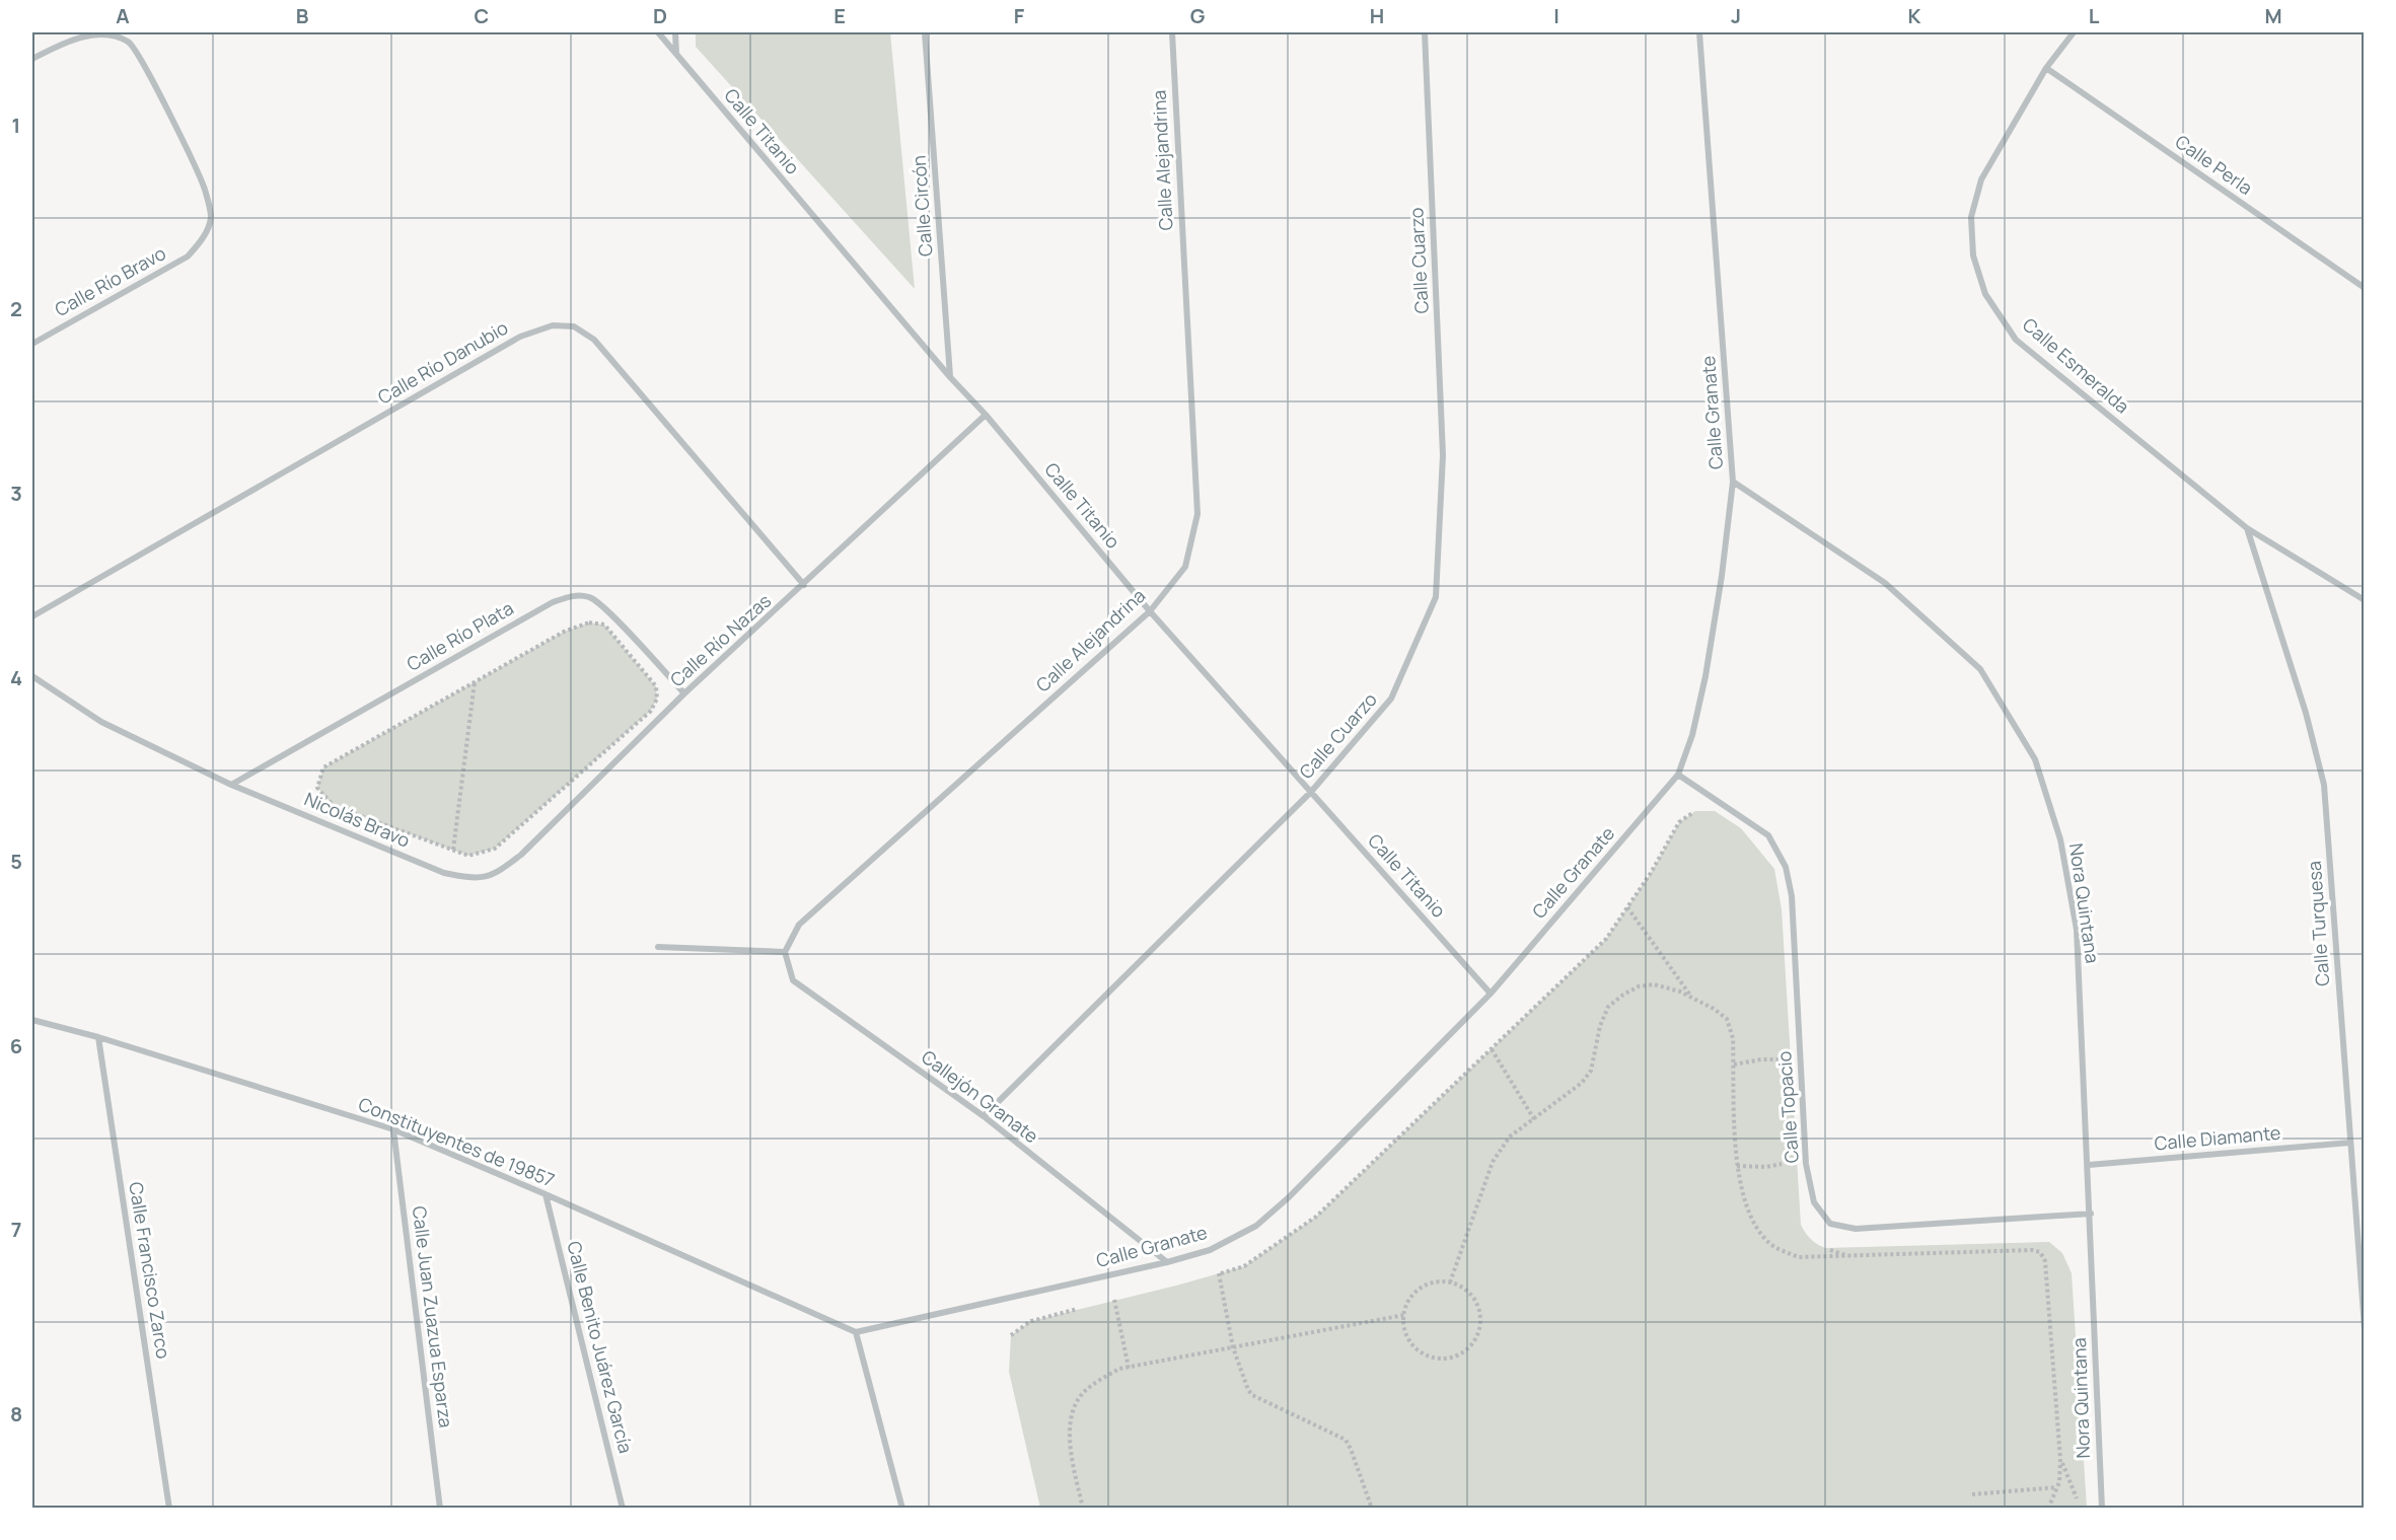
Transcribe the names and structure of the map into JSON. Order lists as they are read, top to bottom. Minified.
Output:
{"streets":{"street":["Calle Titanio","Calle Alejandrina","Calle Perla","Calle Circón","Calle Cuarzo","Calle Río Bravo","Calle Río Danubio","Calle Esmeralda","Calle Granate","Calle Río Plata","Calle Río Nazas","Nicolás Bravo","Nora Quintana","Calle Turquesa","Callejón Granate","Calle Topacio","Calle Diamante","Constituyentes de 19857","Calle Francisco Zarco","Calle Juan Zuazua Esparza","Calle Benito Juárez García"]},"crossings":[["Calle Titanio","Calle Alejandrina"],["Calle Titanio","Calle Circón"],["Calle Titanio","Calle Cuarzo"],["Calle Titanio","Calle Granate"],["Calle Titanio","Calle Río Nazas"],["Calle Alejandrina","Callejón Granate"],["Calle Perla","Calle Esmeralda"],["Calle Cuarzo","Callejón Granate"],["Calle Río Danubio","Calle Río Nazas"],["Calle Esmeralda","Calle Turquesa"],["Calle Granate","Nora Quintana"],["Calle Granate","Callejón Granate"],["Calle Granate","Calle Topacio"],["Calle Granate","Constituyentes de 19857"],["Calle Río Plata","Calle Río Nazas"],["Calle Río Plata","Nicolás Bravo"],["Calle Río Nazas","Nicolás Bravo"],["Nora Quintana","Calle Topacio"],["Nora Quintana","Calle Diamante"],["Calle Turquesa","Calle Diamante"],["Constituyentes de 19857","Calle Francisco Zarco"],["Constituyentes de 19857","Calle Juan Zuazua Esparza"],["Constituyentes de 19857","Calle Benito Juárez García"]],"grid":{"columns":["A","B","C","D","E","F","G","H","I","J","K","L","M"],"rows":["1","2","3","4","5","6","7","8"]}}
